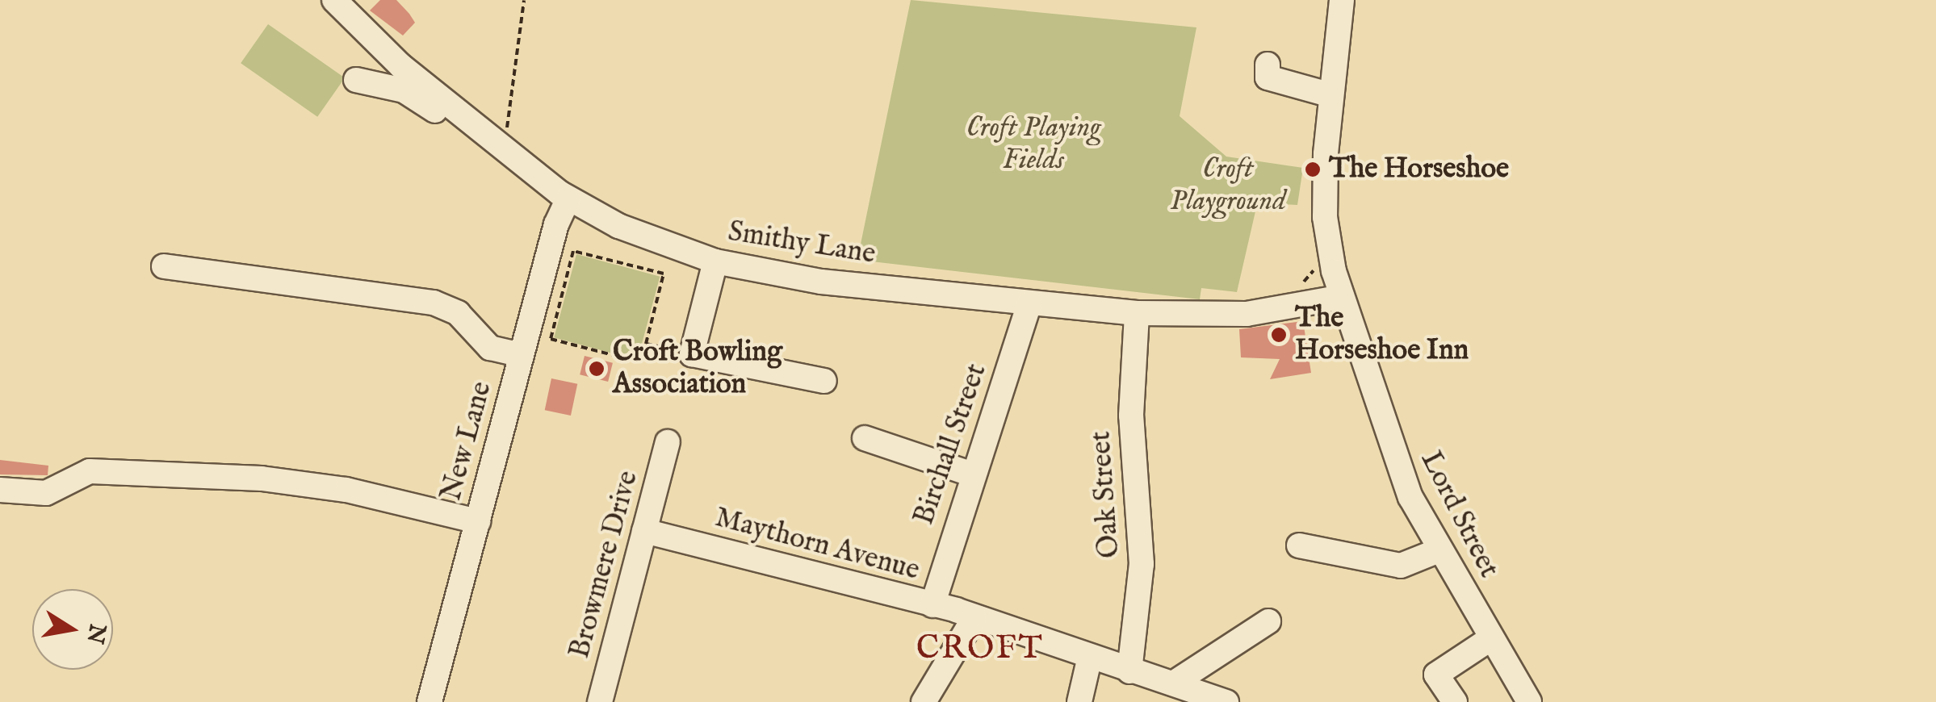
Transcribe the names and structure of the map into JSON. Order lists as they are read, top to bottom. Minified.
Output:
{"streets":{"street":["Smithy Lane","New Lane","Birchall Street","Oak Street","Lord Street","Maythorn Avenue","Browmere Drive"]},"crossings":[["Smithy Lane","New Lane"],["Smithy Lane","Birchall Street"],["Smithy Lane","Oak Street"],["Smithy Lane","Lord Street"],["Birchall Street","Maythorn Avenue"],["Oak Street","Maythorn Avenue"],["Maythorn Avenue","Browmere Drive"]],"districts":["CROFT"],"parks":["Croft Playing Fields","Croft Playground"],"places":["The Horseshoe","The Horseshoe Inn","Croft Bowling Association"],"north":"right"}
